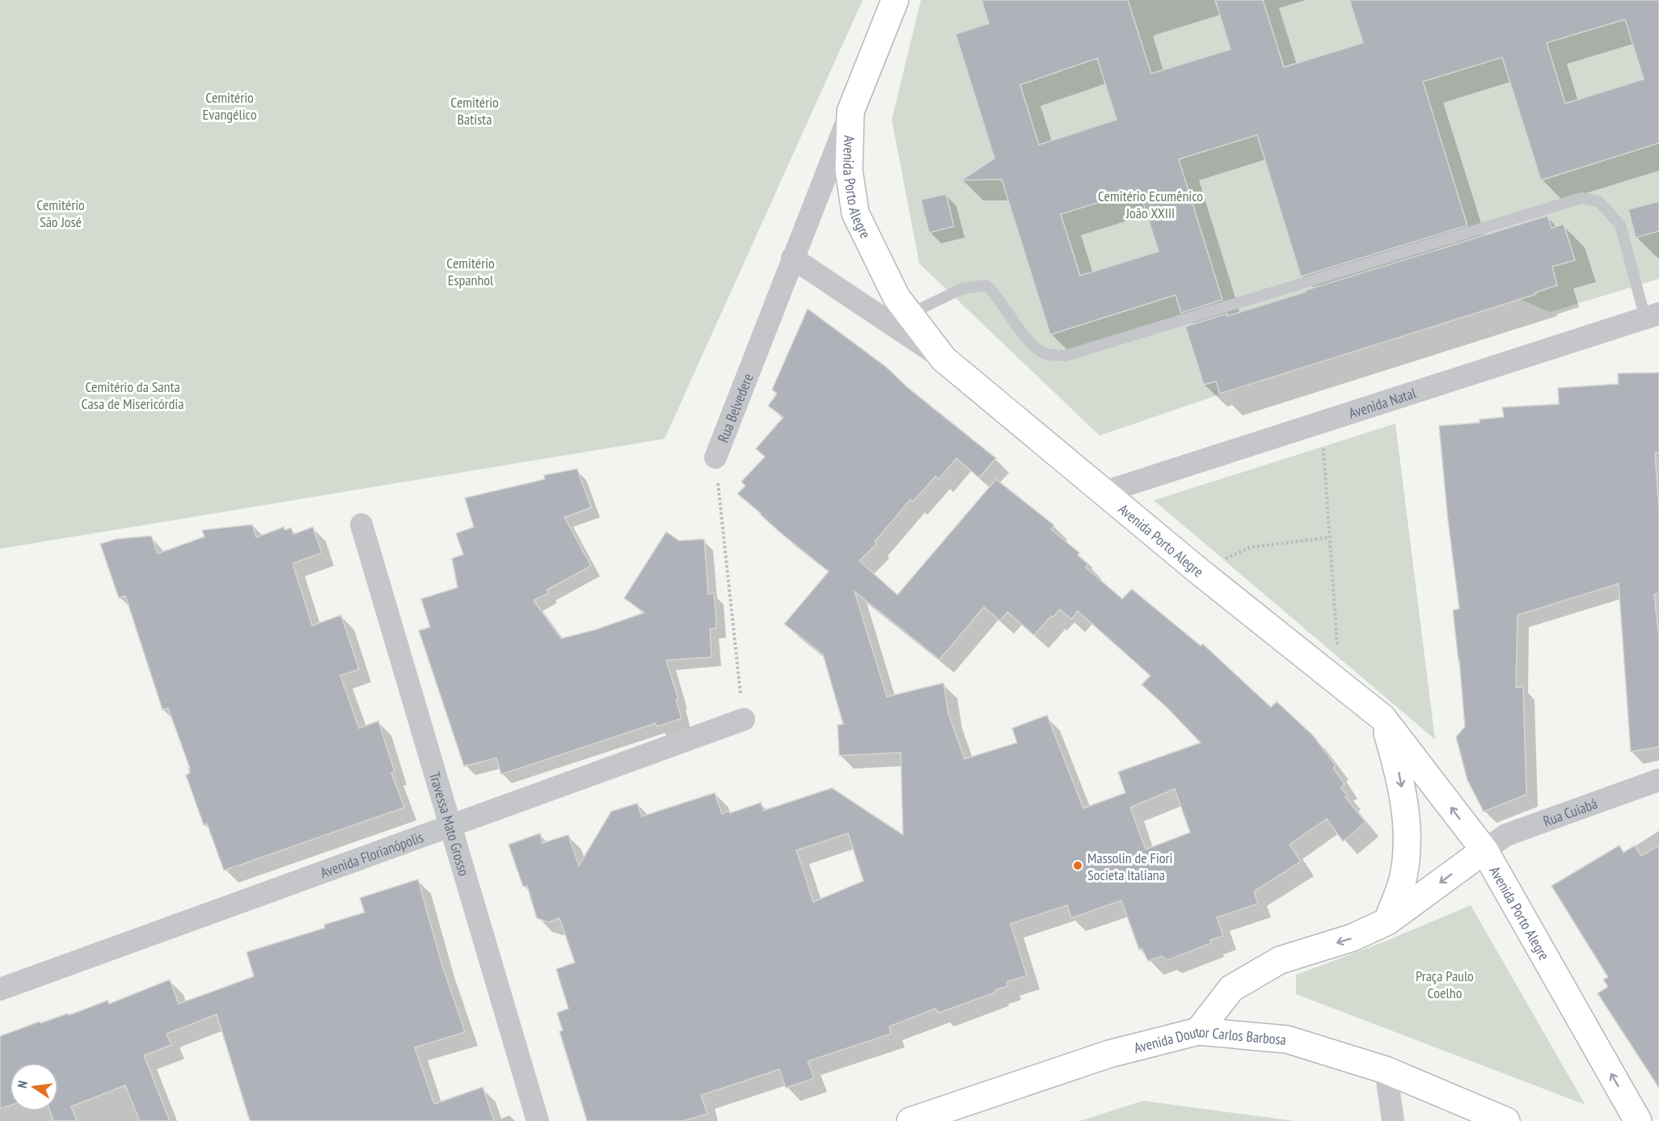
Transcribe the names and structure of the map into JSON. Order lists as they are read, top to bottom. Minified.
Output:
{"streets":{"street":["Avenida Porto Alegre","Avenida Natal","Rua Belvedere","Rua Cuiabá","Travessa Mato Grosso","Avenida Florianópolis","Avenida Doutor Carlos Barbosa"]},"crossings":[["Avenida Porto Alegre","Avenida Natal"],["Avenida Porto Alegre","Rua Belvedere"],["Avenida Porto Alegre","Rua Cuiabá"],["Rua Belvedere","Avenida Florianópolis"],["Travessa Mato Grosso","Avenida Florianópolis"]],"parks":["Cemitério Evangélico","Cemitério Batista","Cemitério Ecumênico João XXIII","Cemitério São José","Cemitério Espanhol","Cemitério da Santa Casa de Misericórdia","Praça Paulo Coelho"],"places":["Massolin de Fiori Societa Italiana"],"north":"left"}
